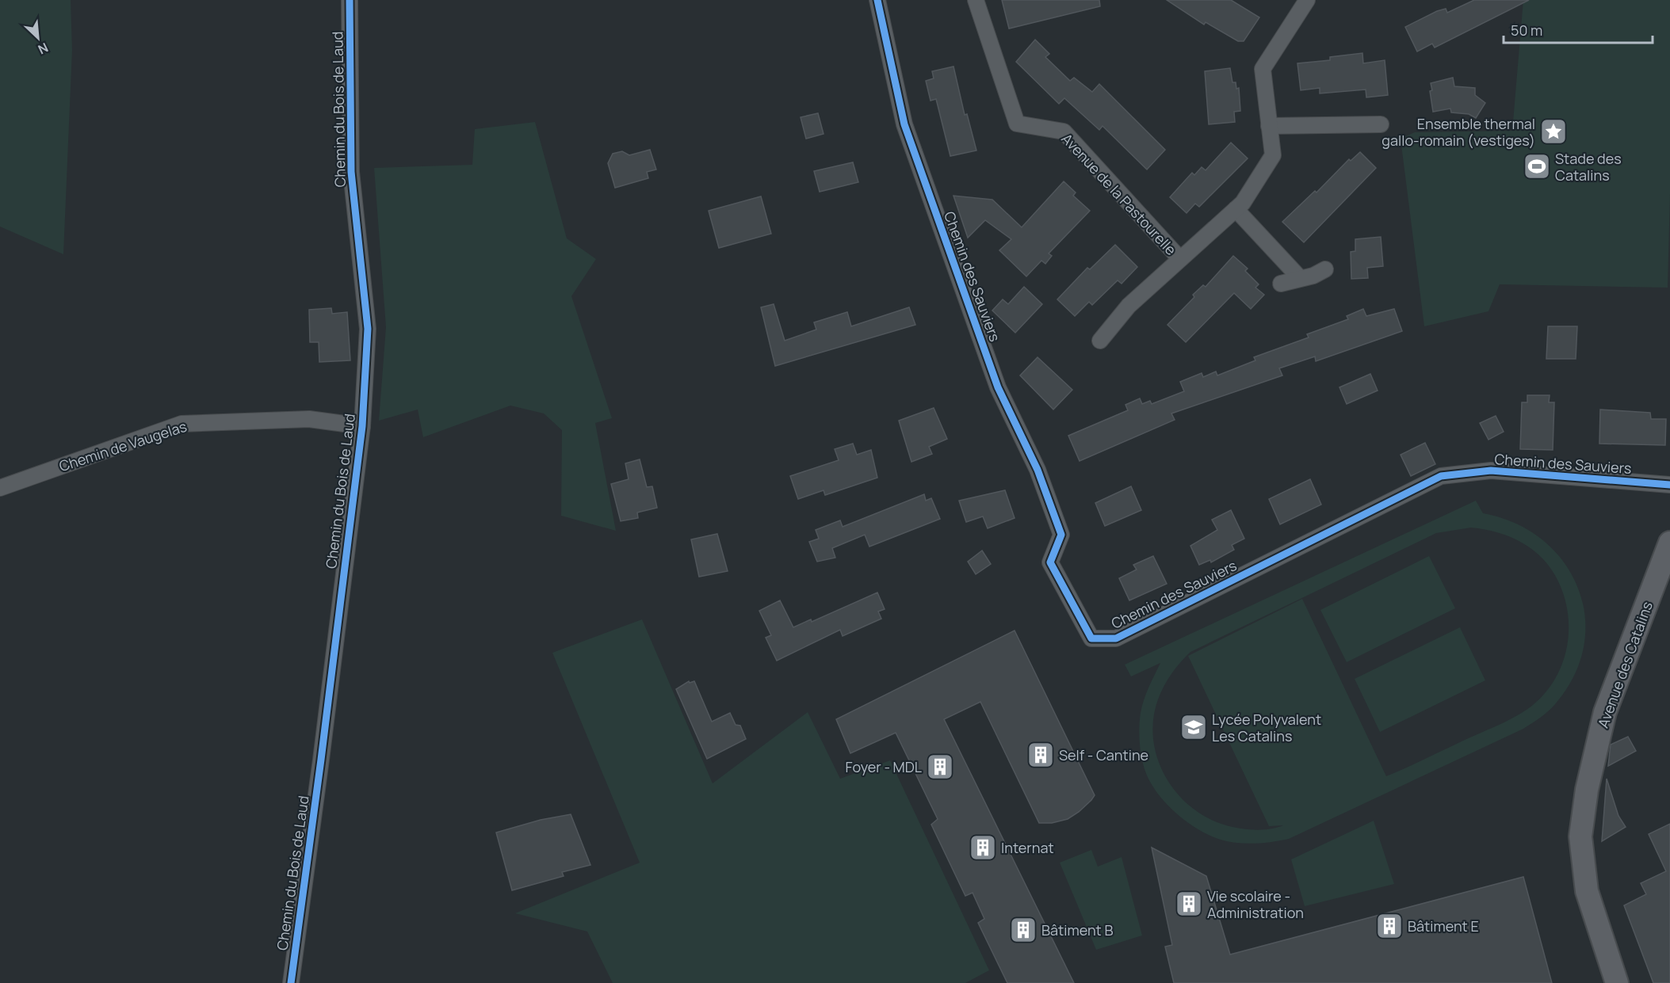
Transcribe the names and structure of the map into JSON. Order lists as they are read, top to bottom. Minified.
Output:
{"streets":{"street":["Chemin du Bois de Laud","Avenue de la Pastourelle","Chemin des Sauviers","Chemin de Vaugelas","Avenue des Catalins"]},"crossings":[["Chemin du Bois de Laud","Chemin de Vaugelas"]],"places":{"place":["Ensemble thermal gallo-romain (vestiges)"],"sports":["Stade des Catalins"],"school or university":["Lycée Polyvalent Les Catalins"],"building":["Self - Cantine","Foyer - MDL","Internat","Vie scolaire - Administration","Bâtiment E","Bâtiment B"]},"scale_bar":"50 m","north":"bottom right"}
